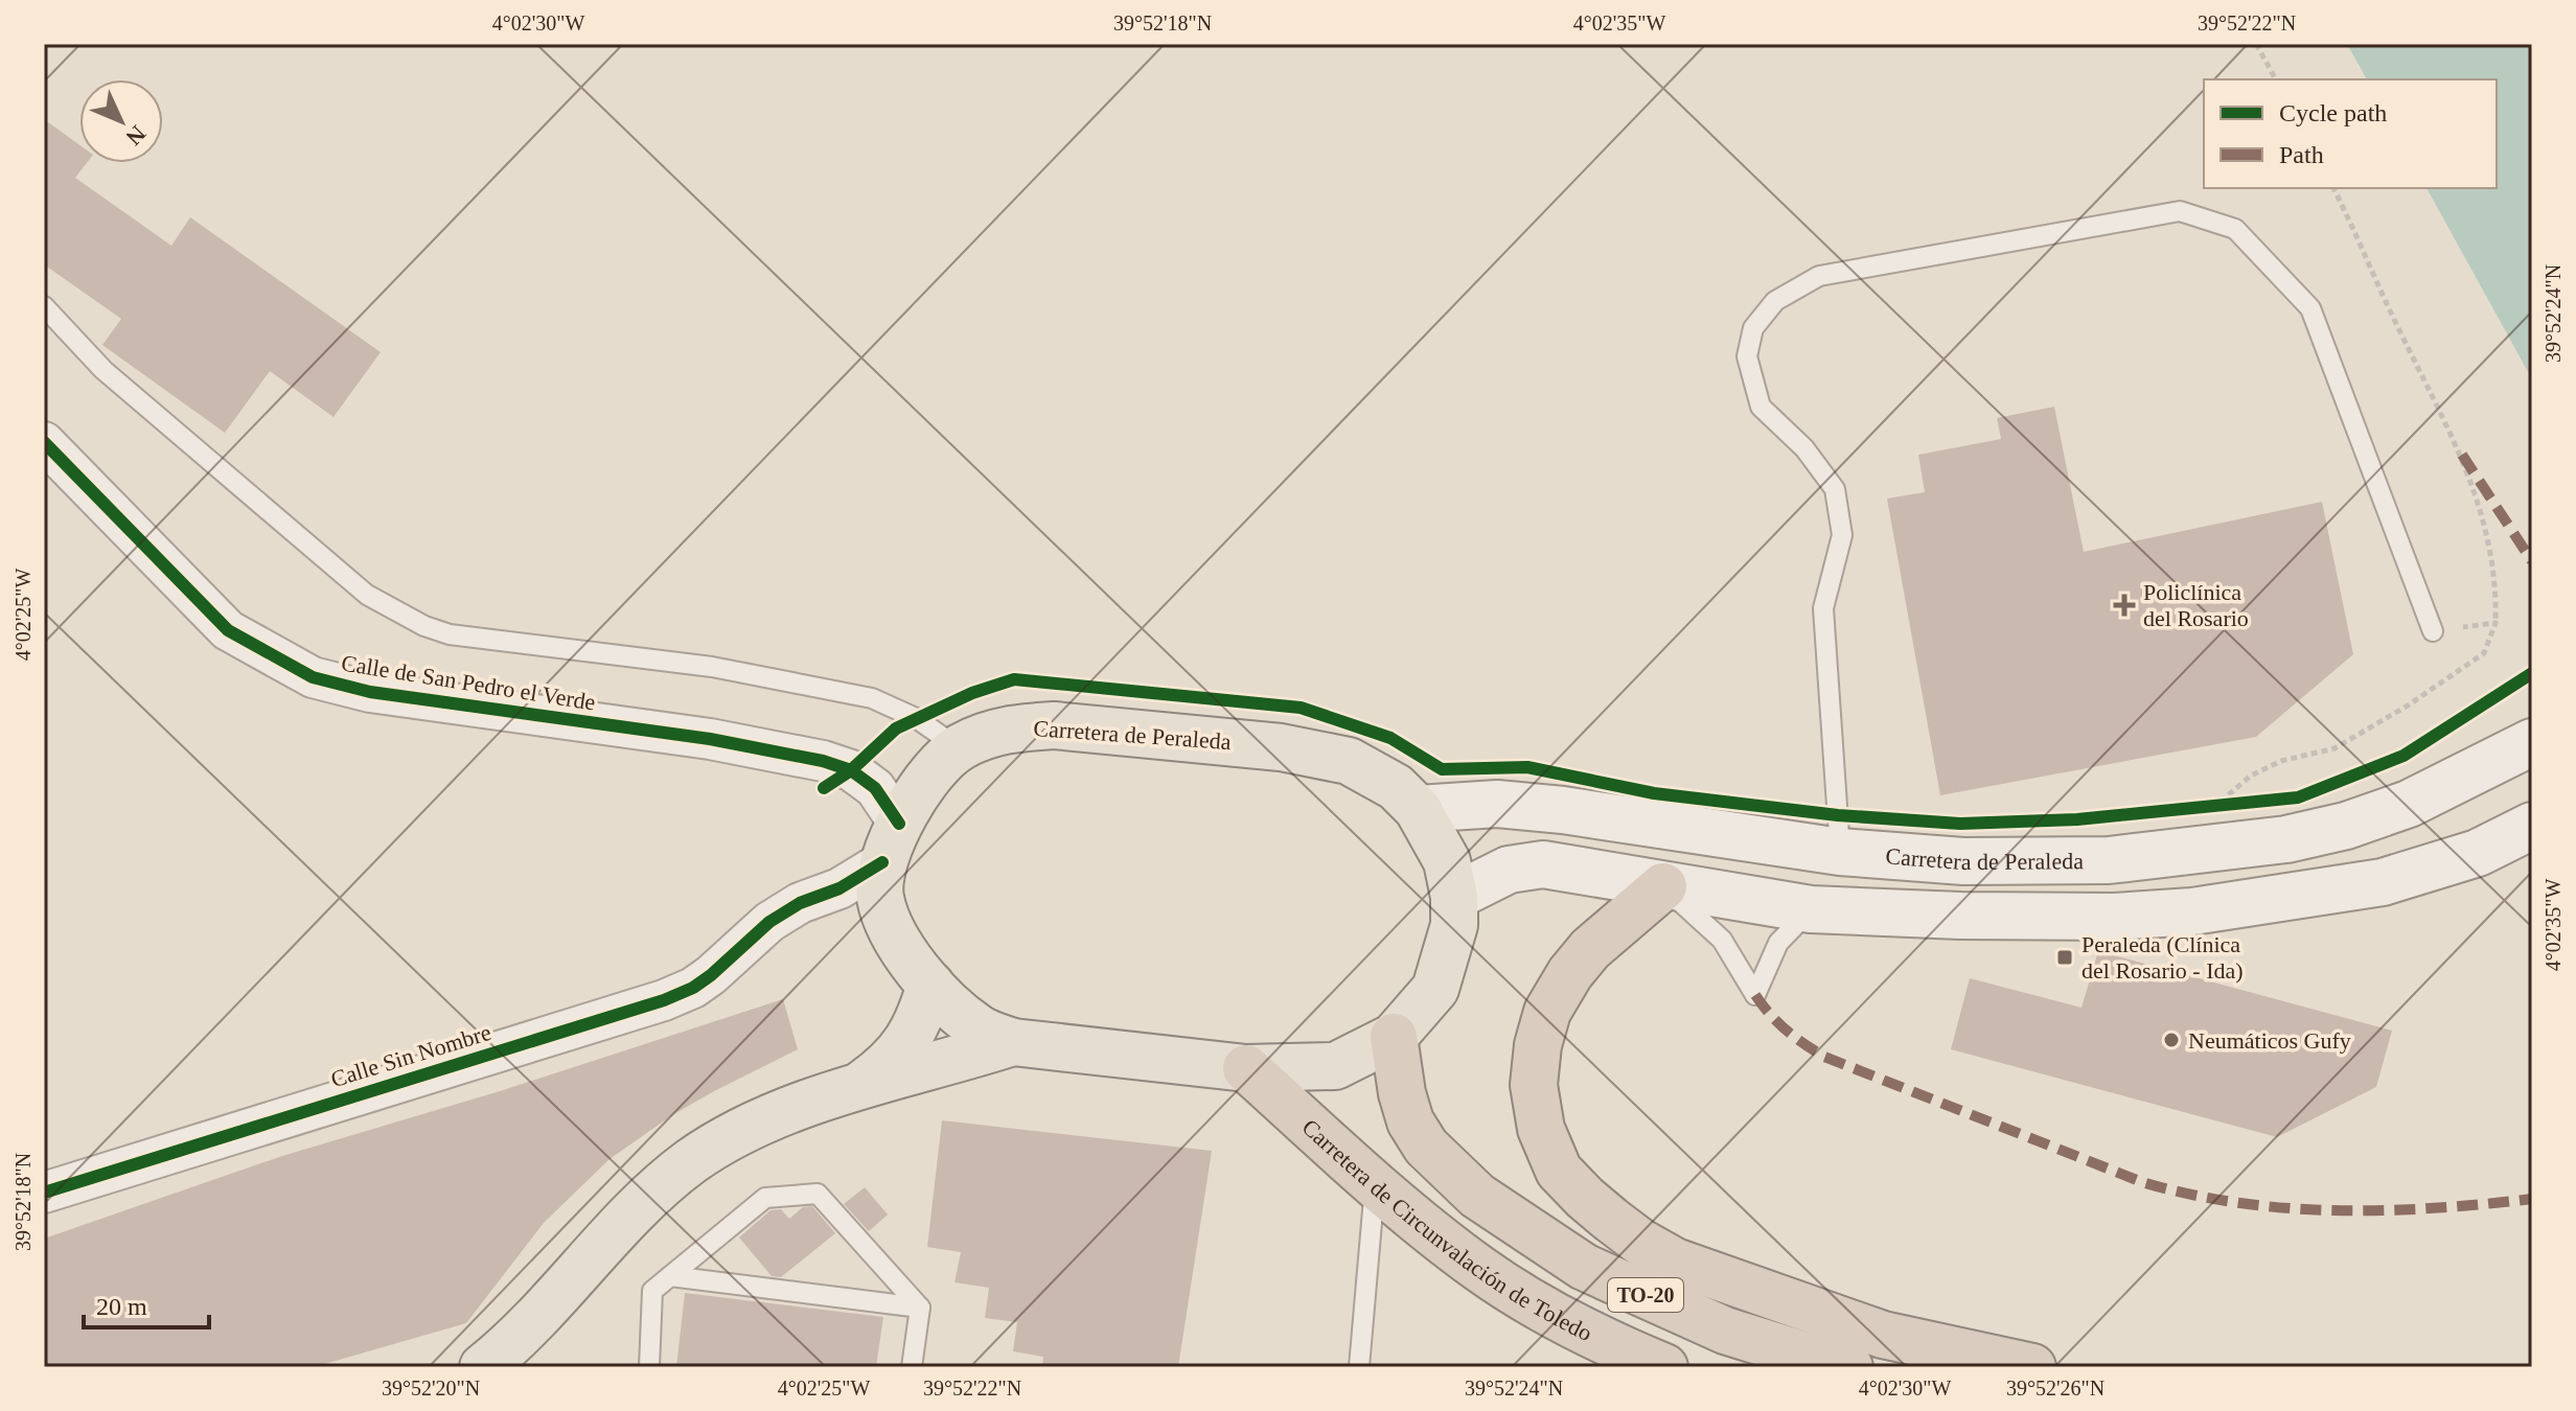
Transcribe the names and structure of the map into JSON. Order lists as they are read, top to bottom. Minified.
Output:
{"streets":{"highway":["Carretera de Circunvalación de Toledo","TO-20"],"main road":["Carretera de Peraleda"],"street":["Calle de San Pedro el Verde","Calle Sin Nombre"]},"crossings":[["Calle de San Pedro el Verde","Carretera de Peraleda"],["Calle de San Pedro el Verde","Calle Sin Nombre"],["Carretera de Peraleda","Calle Sin Nombre"],["Carretera de Peraleda","Carretera de Circunvalación de Toledo"]],"places":{"health":["Policlínica del Rosario"],"transit":["Peraleda (Clínica del Rosario - Ida)"],"other":["Neumáticos Gufy"]},"legend":["Cycle path","Path"],"scale_bar":"20 m","north":"bottom right","coordinates":["4°02'30\"W","39°52'18\"N","4°02'35\"W","39°52'22\"N","39°52'24\"N","4°02'25\"W","39°52'20\"N","39°52'26\"N"]}
